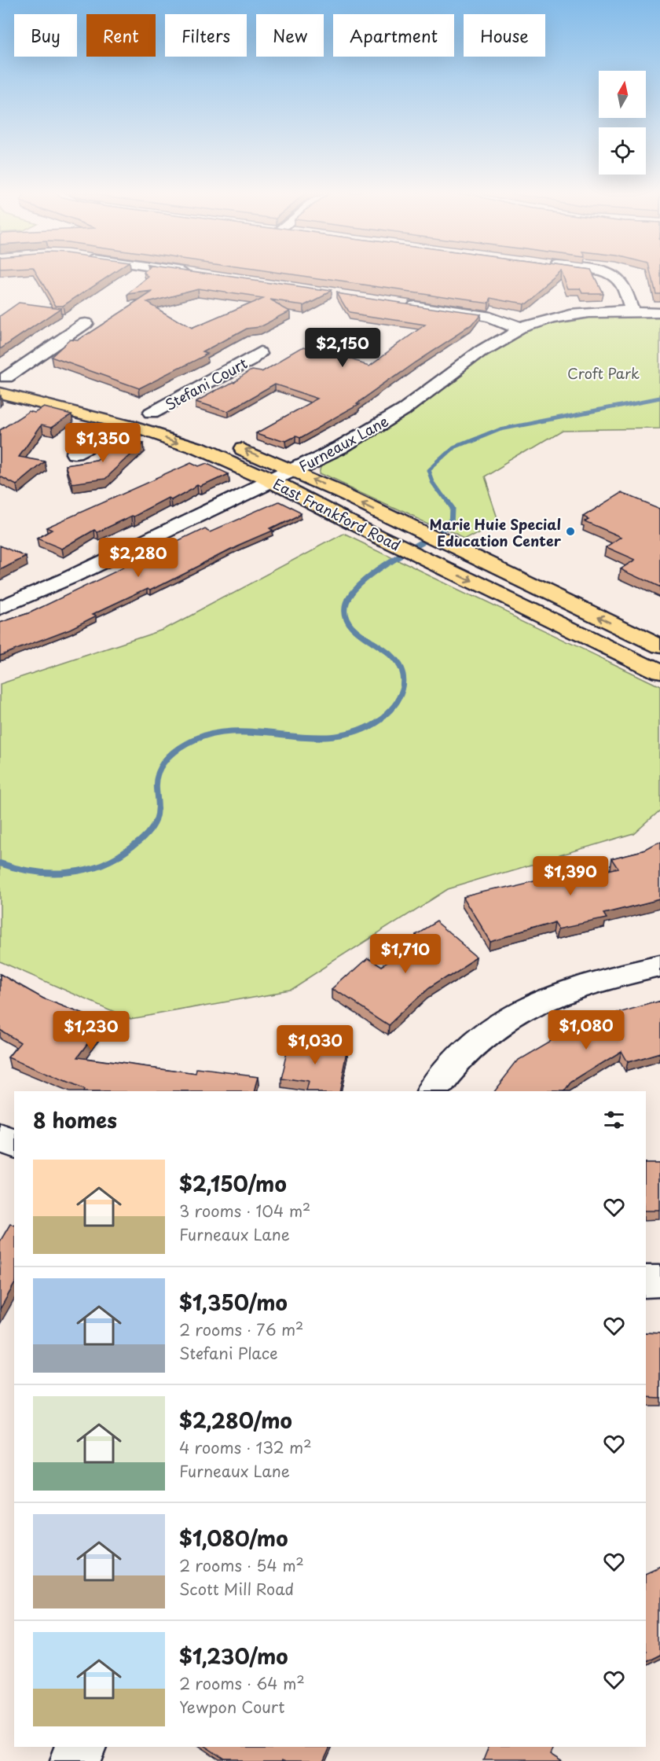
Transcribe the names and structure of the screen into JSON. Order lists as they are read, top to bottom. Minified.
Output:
{"streets":{"main road":["East Frankford Road"],"street":["Stefani Court","Furneaux Lane"]},"crossings":[["Furneaux Lane","East Frankford Road"]],"parks":["Croft Park"],"places":["Marie Huie Special Education Center"],"north":"top","page":{"chip":["Buy","Rent","Filters","New","Apartment","House"],"price":["$2,150","$1,350","$2,280","$1,390","$1,710","$1,080","$1,230","$1,030"],"heading":"8 homes","list":[{"name":"$2,150/mo","note":"3 rooms · 104 m² · Furneaux Lane"},{"name":"$1,350/mo","note":"2 rooms · 76 m² · Stefani Place"},{"name":"$2,280/mo","note":"4 rooms · 132 m² · Furneaux Lane"},{"name":"$1,080/mo","note":"2 rooms · 54 m² · Scott Mill Road"},{"name":"$1,230/mo","note":"2 rooms · 64 m² · Yewpon Court"}]}}
